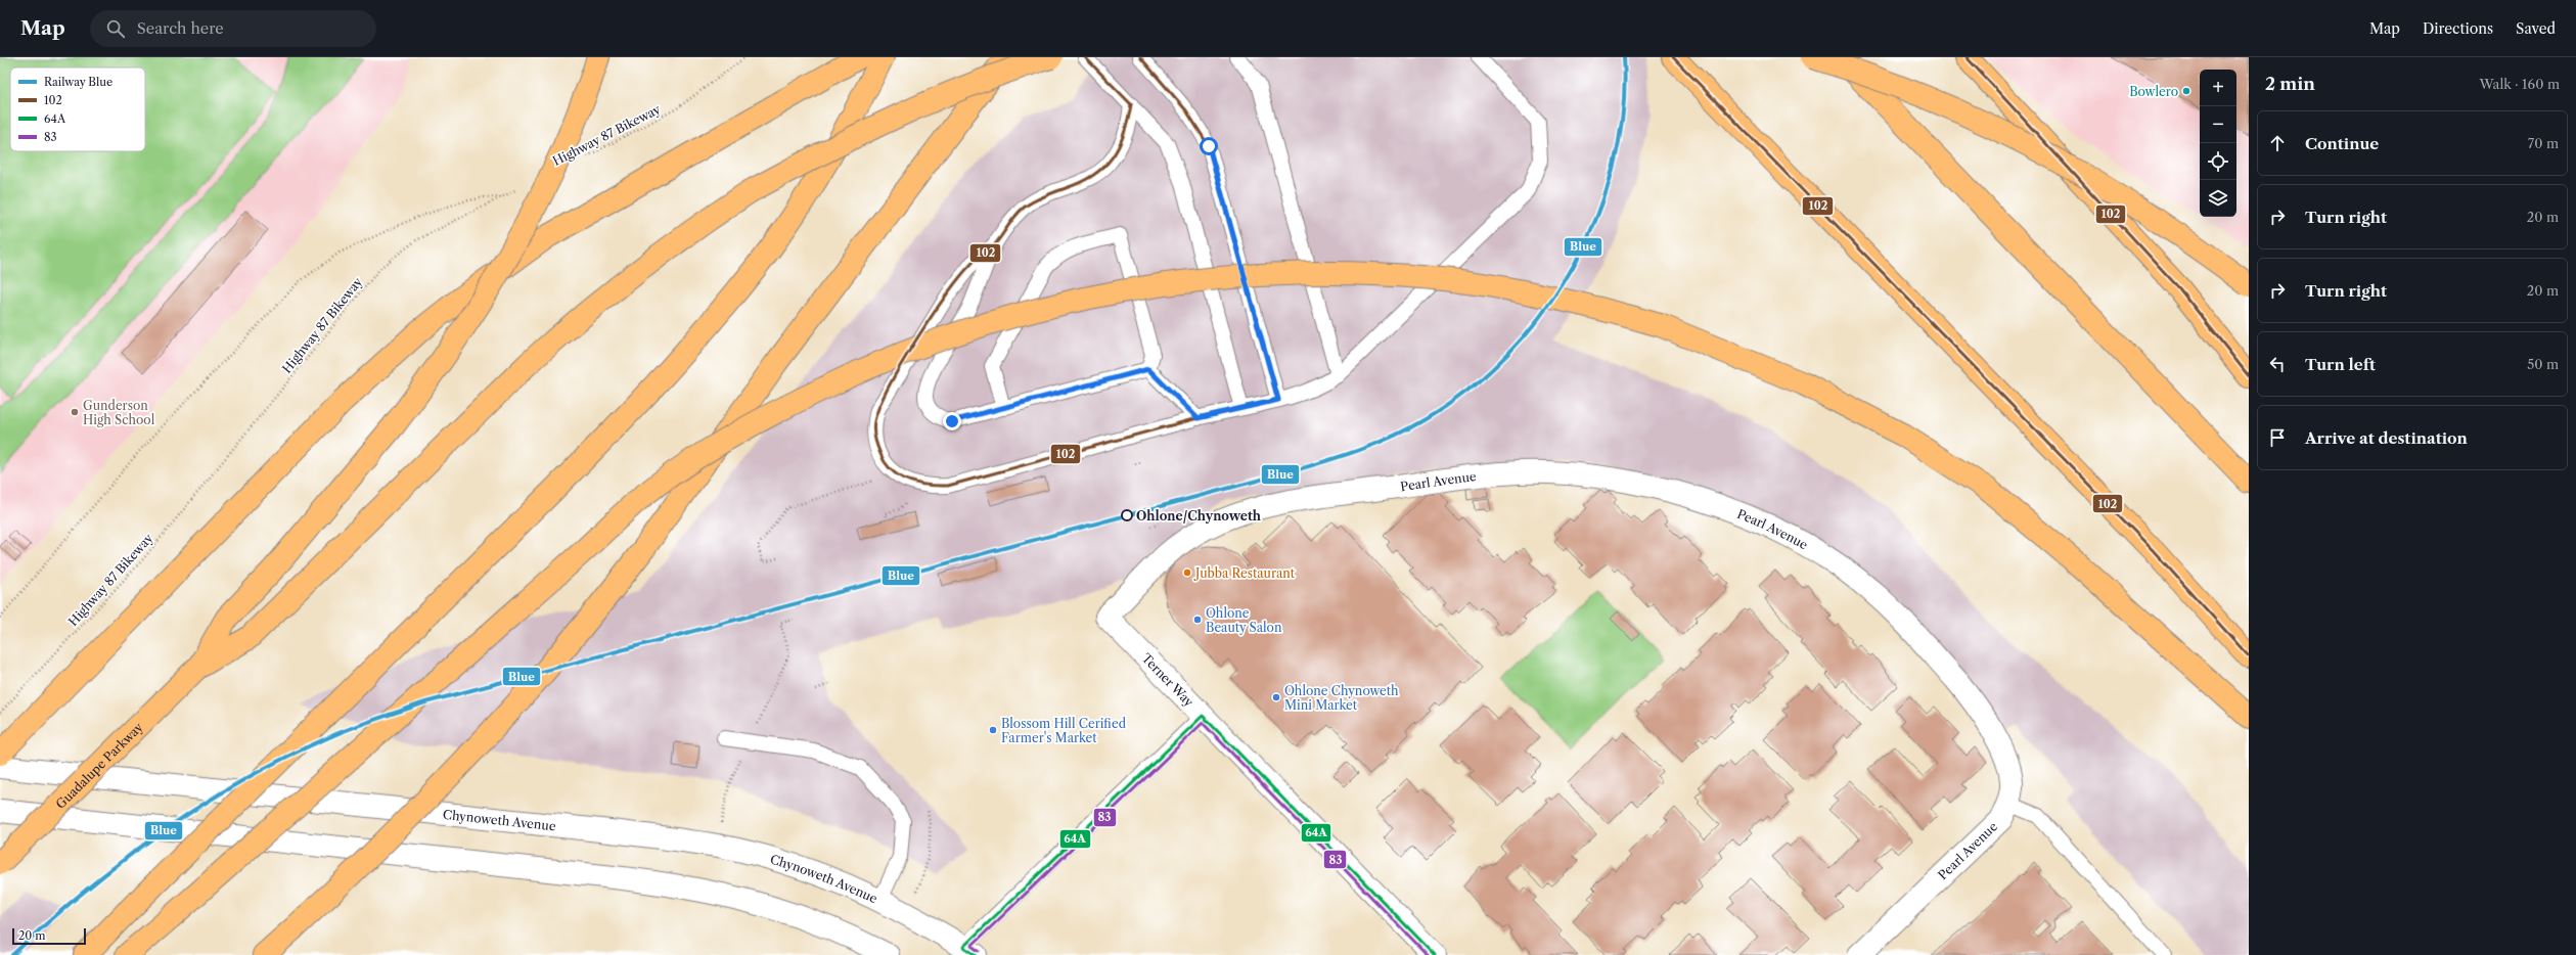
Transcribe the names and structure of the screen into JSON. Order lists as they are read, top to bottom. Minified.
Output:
{"streets":{"highway":["Guadalupe Parkway"],"street":["Pearl Avenue","Terner Way","Chynoweth Avenue"],"path":["Highway 87 Bikeway"]},"crossings":[["Pearl Avenue","Terner Way"]],"places":["Bowlero","Gunderson High School","Ohlone/Chynoweth","Jubba Restaurant","Ohlone Beauty Salon","Ohlone Chynoweth Mini Market","Blossom Hill Cerified Farmer's Market"],"lines":["rail line Blue","transit line 102","transit line 64A","transit line 83"],"legend":["Railway Blue","102","64A","83"],"scale_bar":"20 m","page":{"header":"Map","search":"Search here","nav":["Map","Directions","Saved"],"heading":["2 min","Walk · 160 m"],"map_buttons":["+","−"],"list":[["Continue","70 m"],["Turn right","20 m"],["Turn right","20 m"],["Turn left","50 m"],"Arrive at destination"],"scale":"20 m"}}
